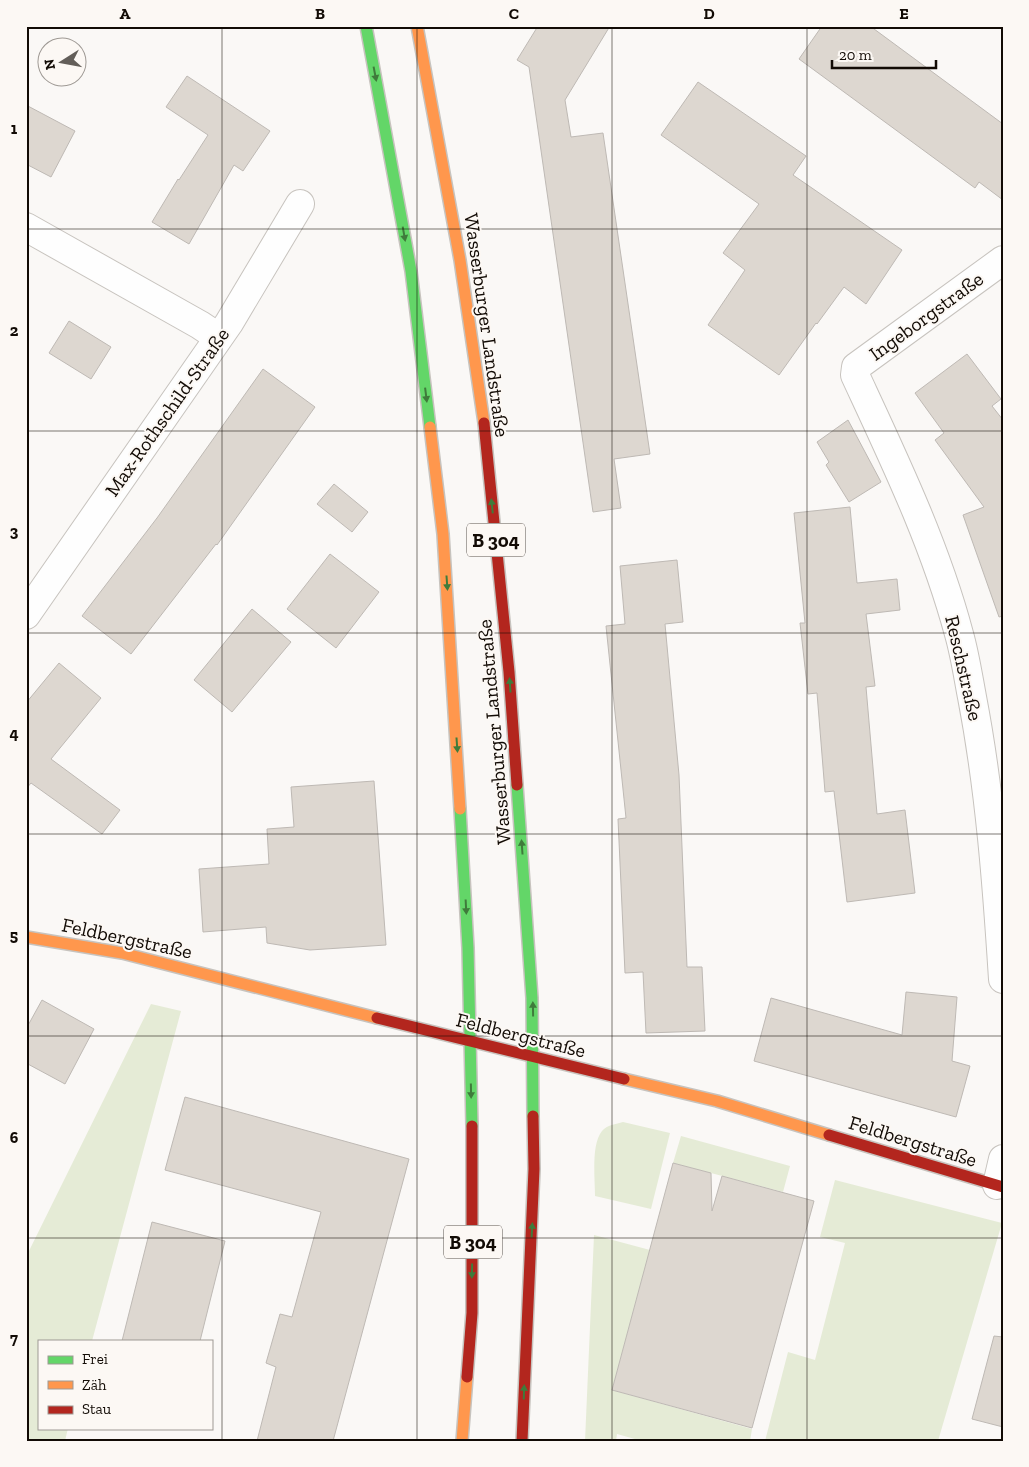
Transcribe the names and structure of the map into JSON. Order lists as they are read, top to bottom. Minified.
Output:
{"streets":{"main road":["Wasserburger Landstraße","B 304","Feldbergstraße"],"street":["Ingeborgstraße","Max-Rothschild-Straße","Reschstraße"]},"crossings":[["Ingeborgstraße","Reschstraße"],["Wasserburger Landstraße","Feldbergstraße"]],"legend":["Frei","Zäh","Stau"],"scale_bar":"20 m","north":"left","grid":{"columns":["A","B","C","D","E"],"rows":["1","2","3","4","5","6","7"]}}
